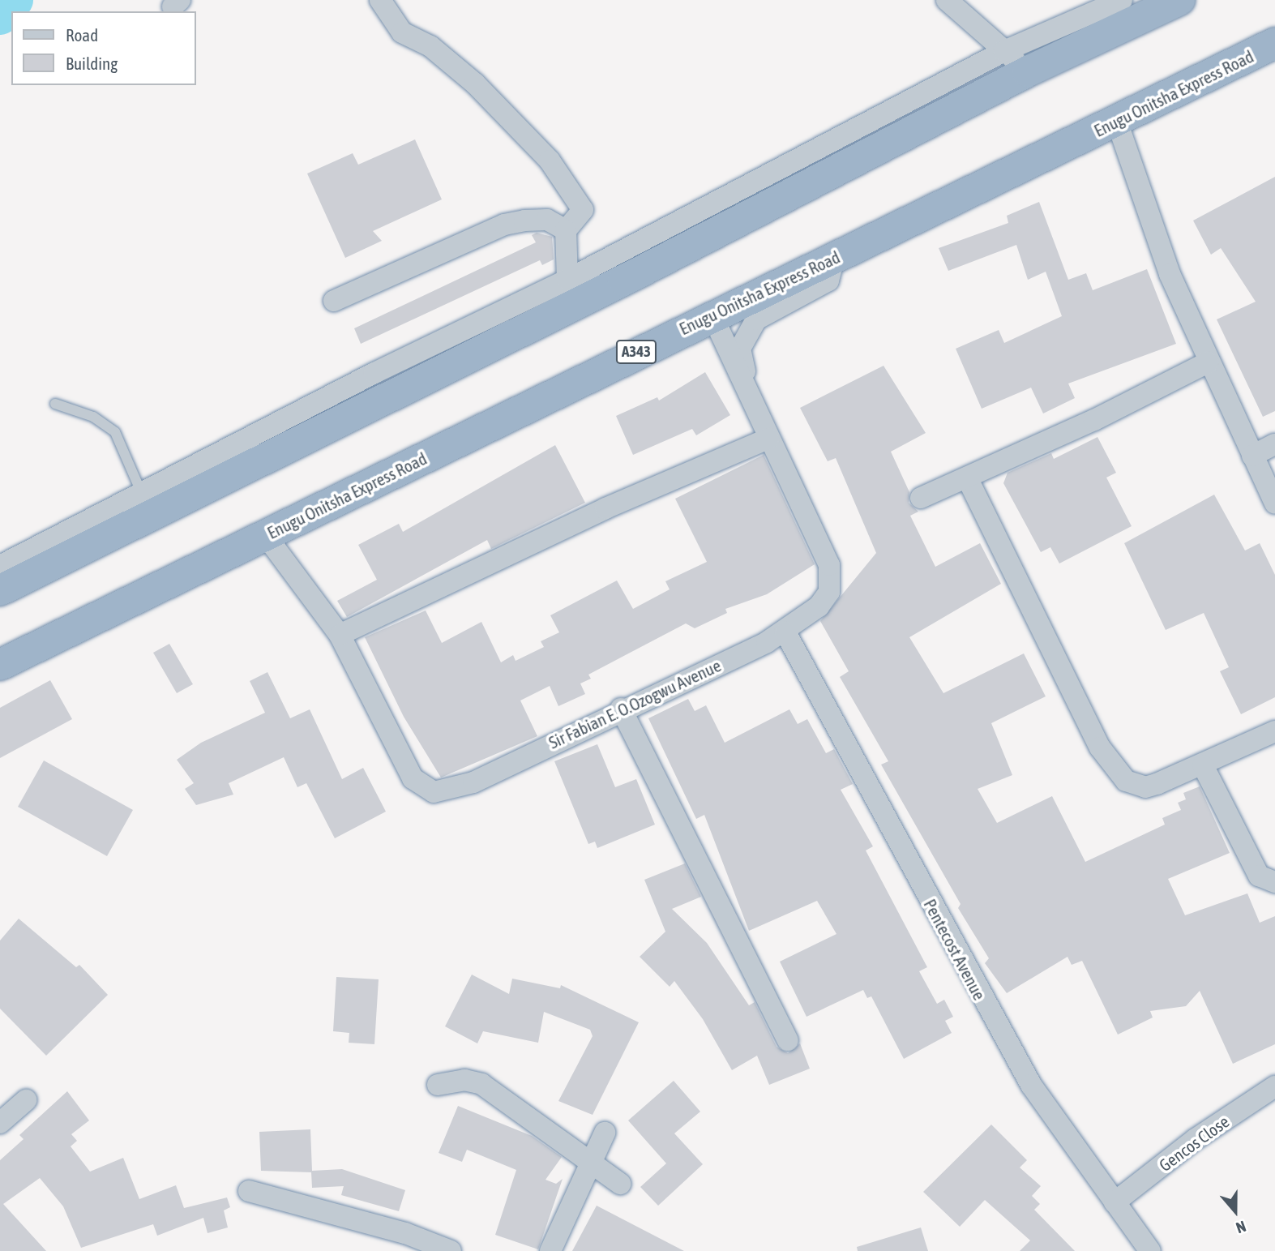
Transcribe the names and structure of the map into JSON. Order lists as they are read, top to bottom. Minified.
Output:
{"streets":{"highway":["Enugu Onitsha Express Road","A343"],"street":["Sir Fabian E. O.Ozogwu Avenue","Pentecost Avenue","Gencos Close"]},"crossings":[["Enugu Onitsha Express Road","Sir Fabian E. O.Ozogwu Avenue"],["Sir Fabian E. O.Ozogwu Avenue","Pentecost Avenue"],["Pentecost Avenue","Gencos Close"]],"legend":["Road","Building"],"north":"bottom"}
